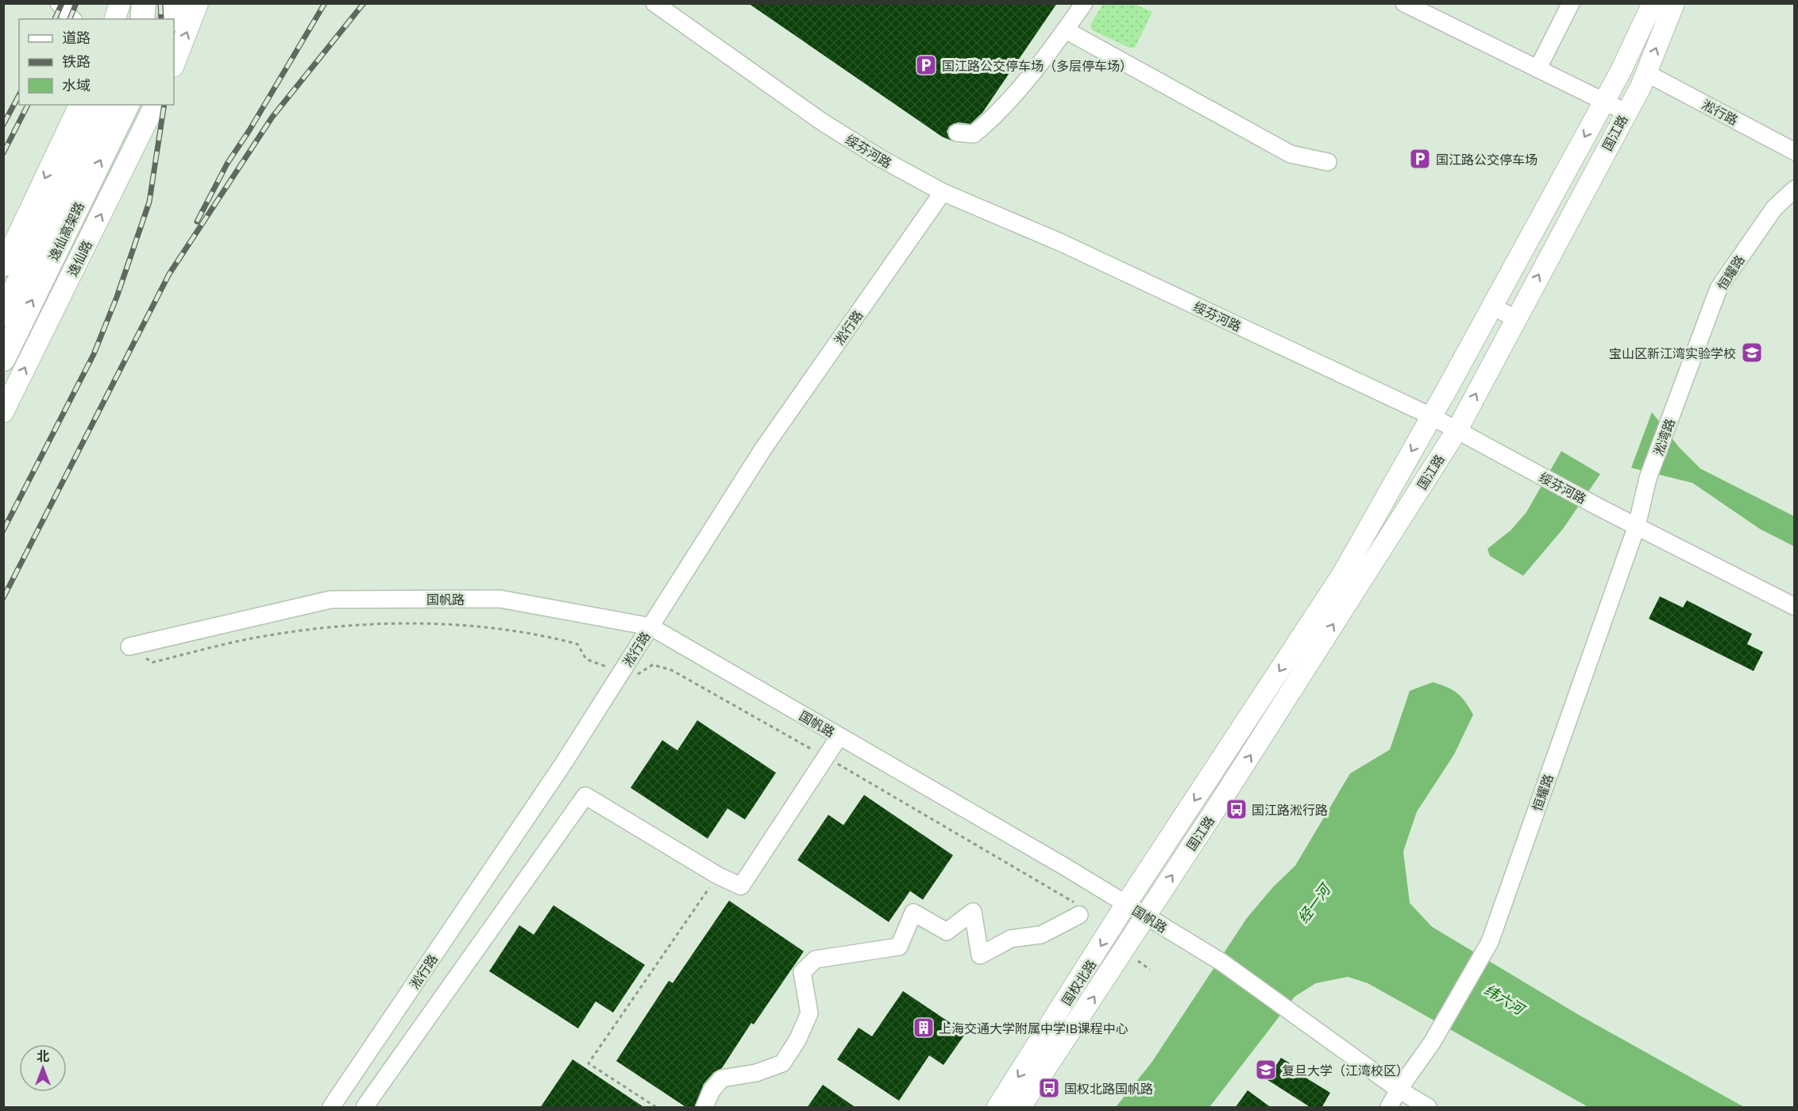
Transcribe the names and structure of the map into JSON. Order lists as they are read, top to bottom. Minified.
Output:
{"streets":{"highway":["逸仙高架路"],"main road":["国江路","逸仙路","国权北路"],"street":["淞行路","绥芬河路","恒耀路","淞湾路","国帆路"]},"crossings":[["淞行路","国江路"],["淞行路","绥芬河路"],["淞行路","国帆路"],["国江路","绥芬河路"],["国江路","国帆路"],["国江路","国权北路"],["绥芬河路","恒耀路"],["恒耀路","淞湾路"],["恒耀路","国帆路"],["国帆路","国权北路"]],"water":["经一河","纬六河"],"places":{"parking":["国江路公交停车场（多层停车场）","国江路公交停车场"],"school or university":["宝山区新江湾实验学校","复旦大学（江湾校区）"],"bus stop":["国江路淞行路","国权北路国帆路"],"building":["上海交通大学附属中学IB课程中心"]},"legend":["道路","铁路","水域"],"north":"top"}
